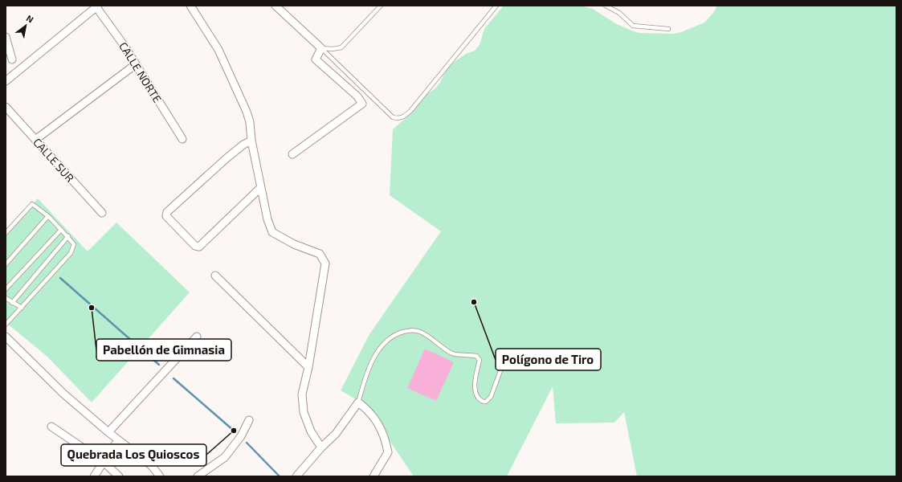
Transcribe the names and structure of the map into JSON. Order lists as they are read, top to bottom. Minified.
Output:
{"streets":{"street":["CALLE NORTE","CALLE SUR"]},"places":["Polígono de Tiro","Pabellón de Gimnasia","Quebrada Los Quioscos"],"north":"top right"}
